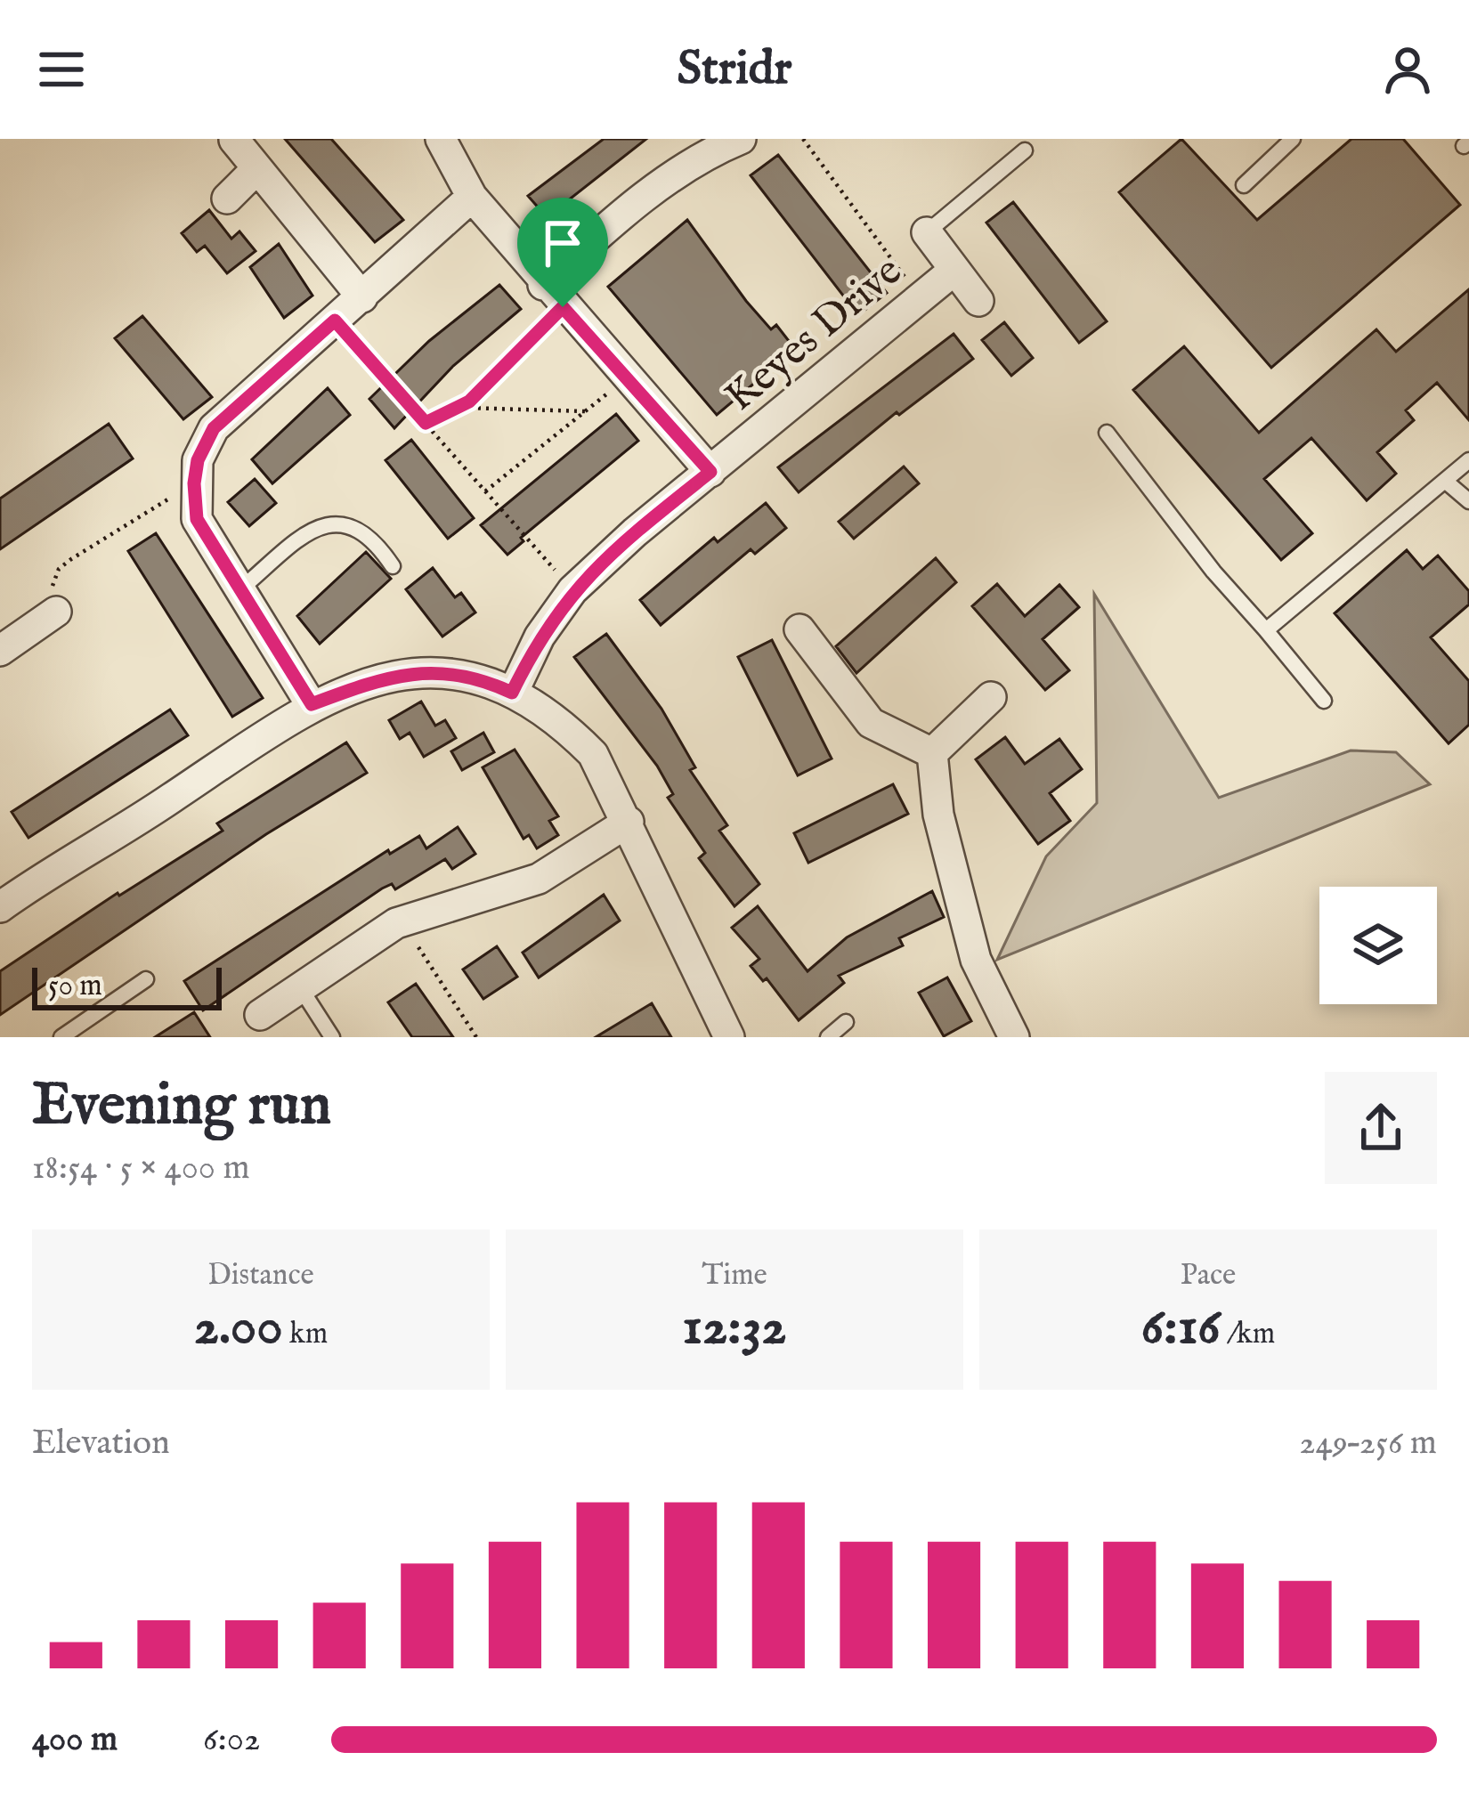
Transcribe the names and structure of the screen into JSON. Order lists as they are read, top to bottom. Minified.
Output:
{"streets":{"street":["Keyes Drive"]},"scale_bar":"50 m","page":{"header":"Stridr","scale":"50 m","heading":["Evening run","18:54 · 5 × 400 m"],"stats":[["Distance","2.00 km"],["Time","12:32"],["Pace","6:16 /km"]],"chart":["Elevation","249–256 m"],"list":[{"name":"400 m","note":"6:02"}]}}
